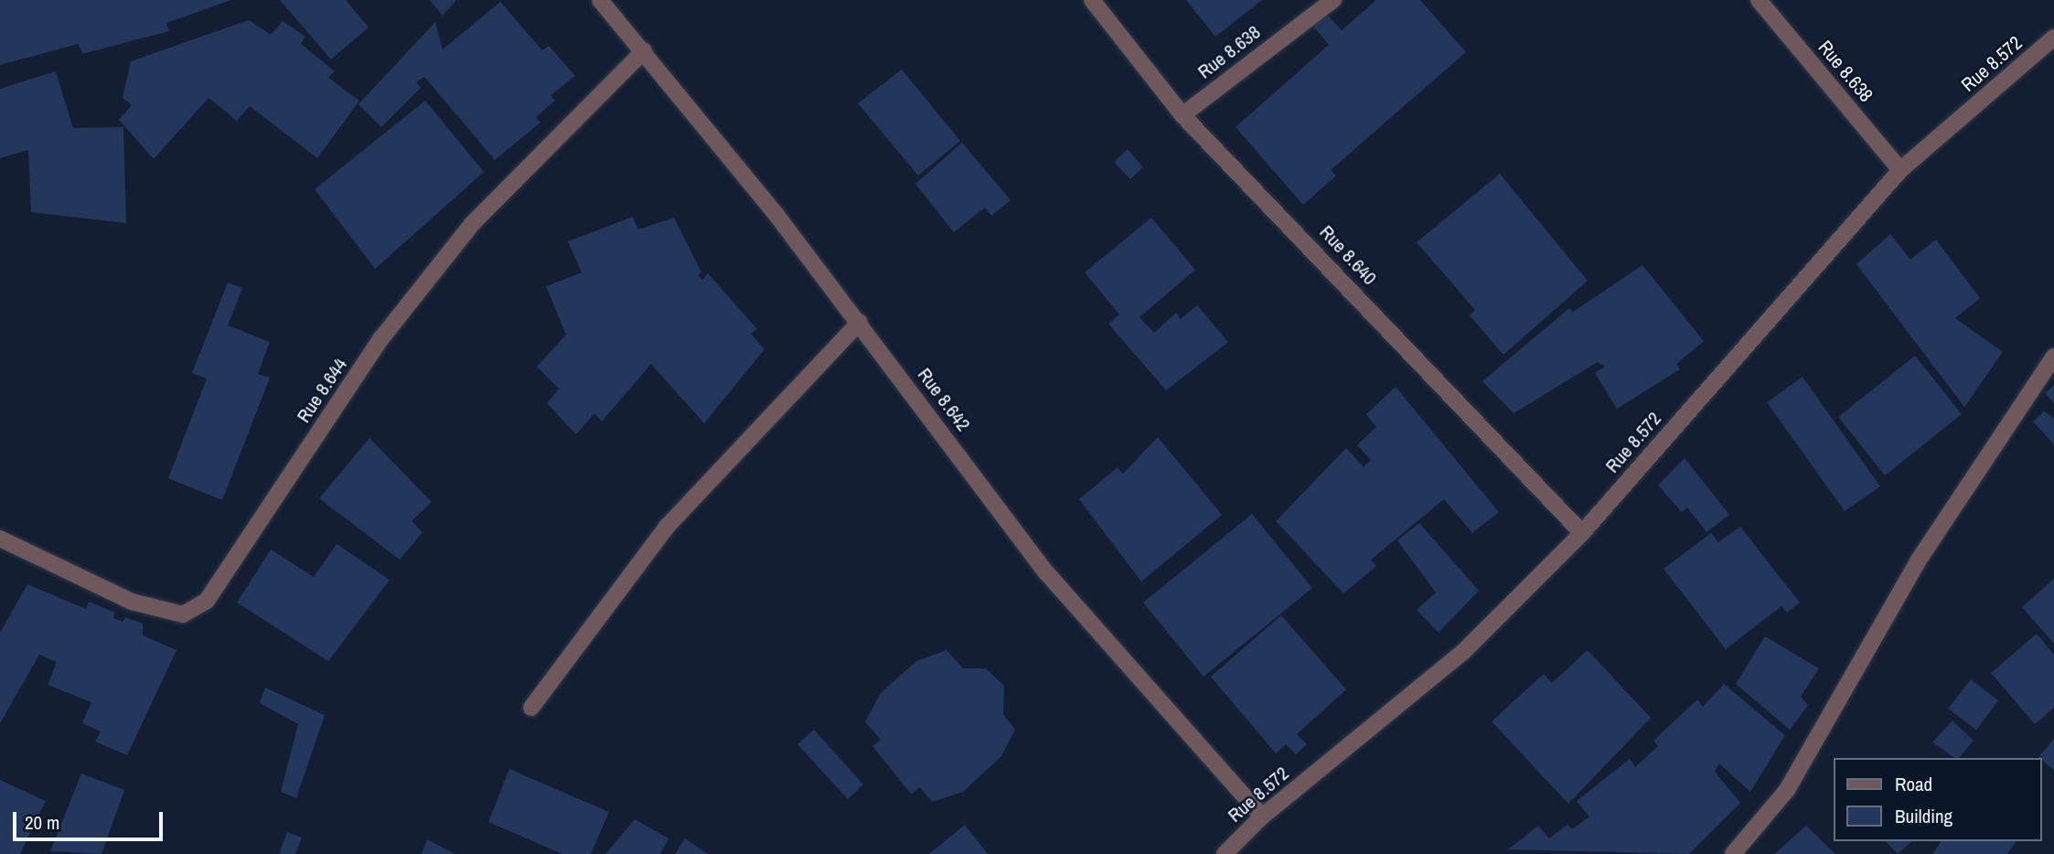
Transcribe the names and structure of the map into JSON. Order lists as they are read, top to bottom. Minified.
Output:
{"streets":{"street":["Rue 8.638","Rue 8.572","Rue 8.640","Rue 8.644","Rue 8.642"]},"crossings":[["Rue 8.638","Rue 8.572"],["Rue 8.638","Rue 8.640"],["Rue 8.572","Rue 8.640"],["Rue 8.572","Rue 8.642"],["Rue 8.644","Rue 8.642"]],"legend":["Road","Building"],"scale_bar":"20 m"}
